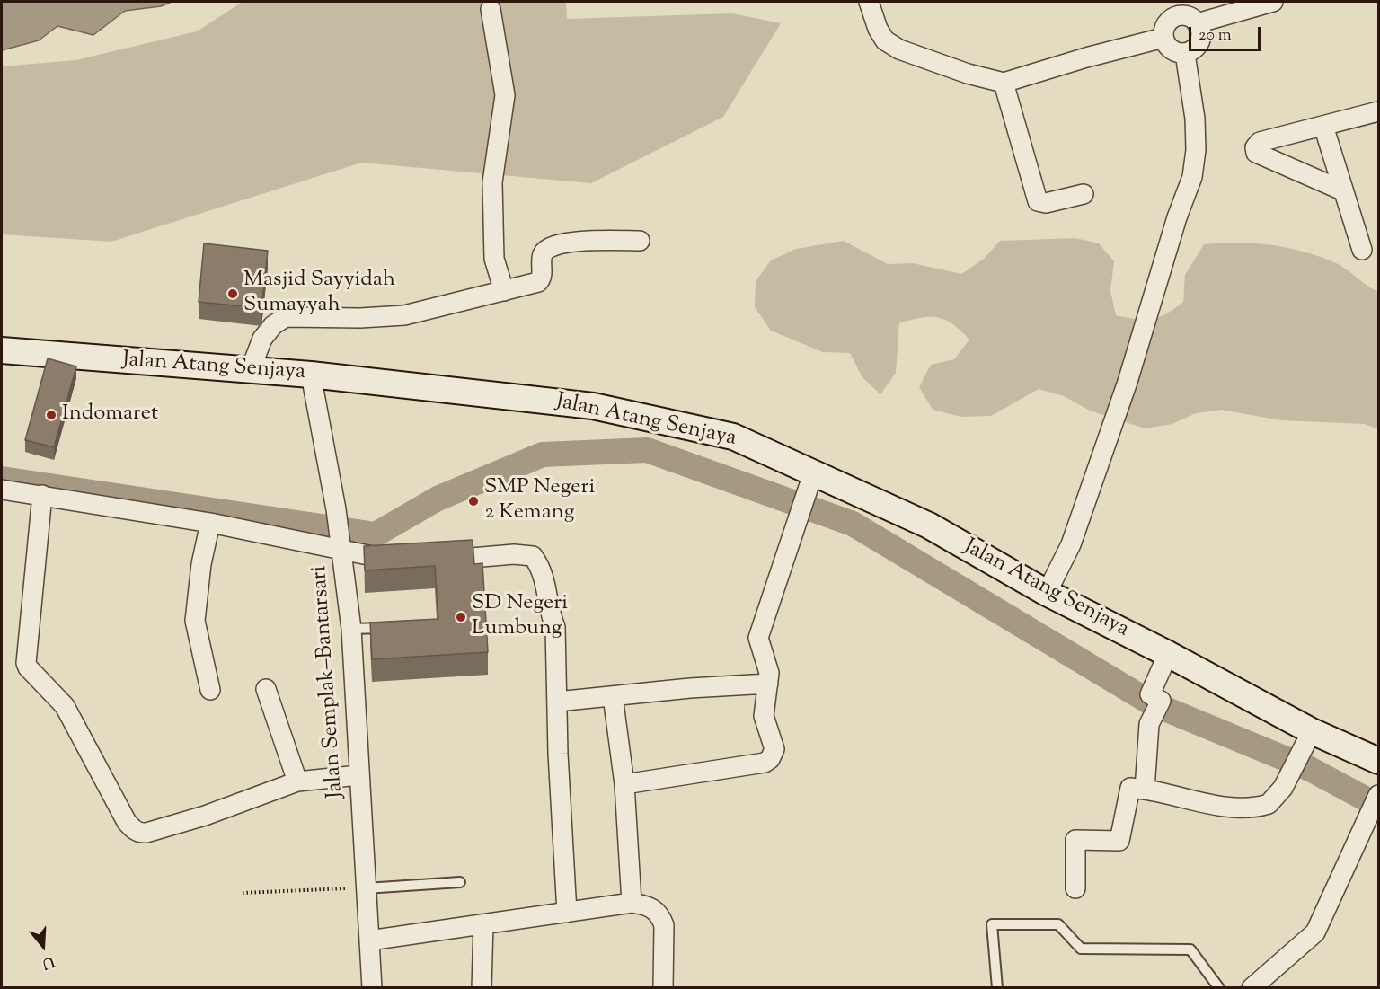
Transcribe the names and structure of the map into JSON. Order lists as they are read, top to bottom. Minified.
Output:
{"streets":{"main road":["Jalan Atang Senjaya"],"street":["Jalan Semplak–Bantarsari"]},"crossings":[["Jalan Atang Senjaya","Jalan Semplak–Bantarsari"]],"places":["Masjid Sayyidah Sumayyah","Indomaret","SMP Negeri 2 Kemang","SD Negeri Lumbung"],"scale_bar":"20 m","north":"bottom"}
